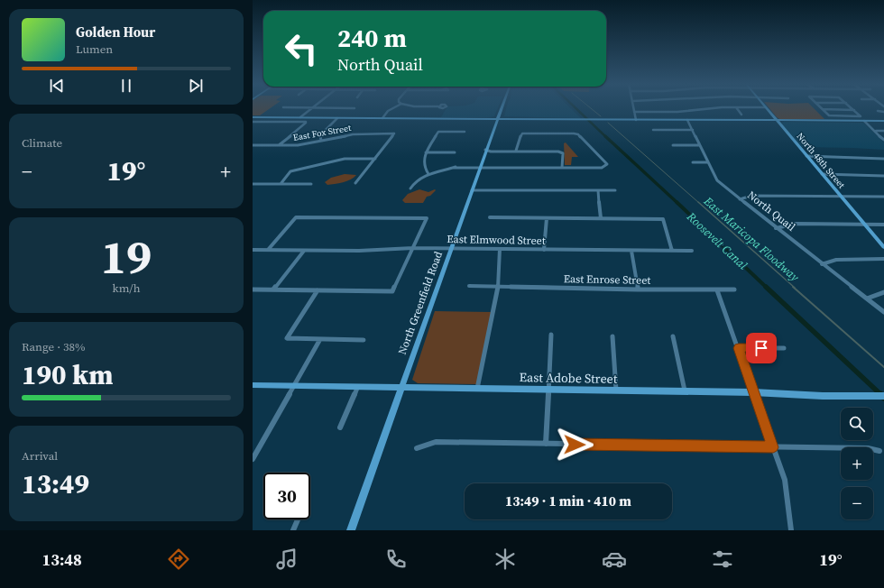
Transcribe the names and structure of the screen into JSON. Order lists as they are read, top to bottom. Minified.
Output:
{"streets":{"main road":["North 48th Street","North Greenfield Road","East Adobe Street"],"street":["East Fox Street","North Quail","East Elmwood Street","East Enrose Street"]},"crossings":[["East Elmwood Street","North Greenfield Road"],["North Greenfield Road","East Adobe Street"]],"water":["East Maricopa Floodway","Roosevelt Canal"],"page":{"turn":["240 m","North Quail"],"song":["Golden Hour","Lumen"],"tile":["Climate",["19","km/h"],["Range · 38%","190 km"],["Arrival","13:49"]],"heat":["−","19°","+"],"map_buttons":["+","−"],"limit":"30","trip":"13:49 · 1 min · 410 m","tabs":["13:48","19°"]}}
